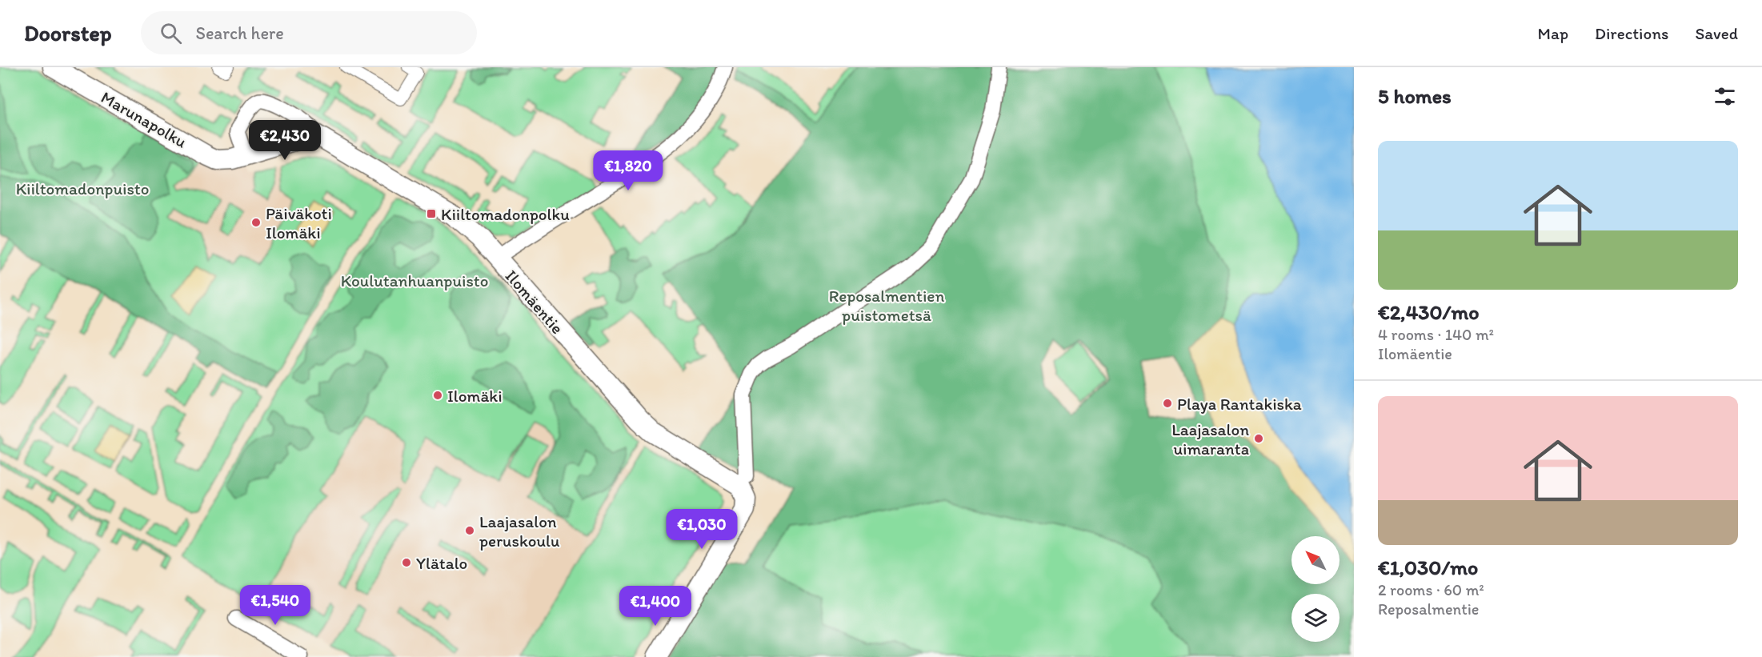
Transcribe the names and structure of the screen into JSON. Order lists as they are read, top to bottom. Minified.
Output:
{"streets":{"street":["Marunapolku","Ilomäentie"]},"crossings":[["Marunapolku","Ilomäentie"]],"parks":["Kiiltomadonpuisto","Koulutanhuanpuisto","Reposalmentien puistometsä"],"places":{"transit":["Kiiltomadonpolku"],"other":["Päiväkoti Ilomäki","Ilomäki","Playa Rantakiska","Laajasalon uimaranta","Laajasalon peruskoulu","Ylätalo"]},"north":"top left","page":{"header":"Doorstep","search":"Search here","nav":["Map","Directions","Saved"],"heading":"5 homes","price":["€2,430","€1,820","€1,030","€1,540","€1,400"],"list":[{"name":"€2,430/mo","note":"4 rooms · 140 m² · Ilomäentie"},{"name":"€1,030/mo","note":"2 rooms · 60 m² · Reposalmentie"}]}}
